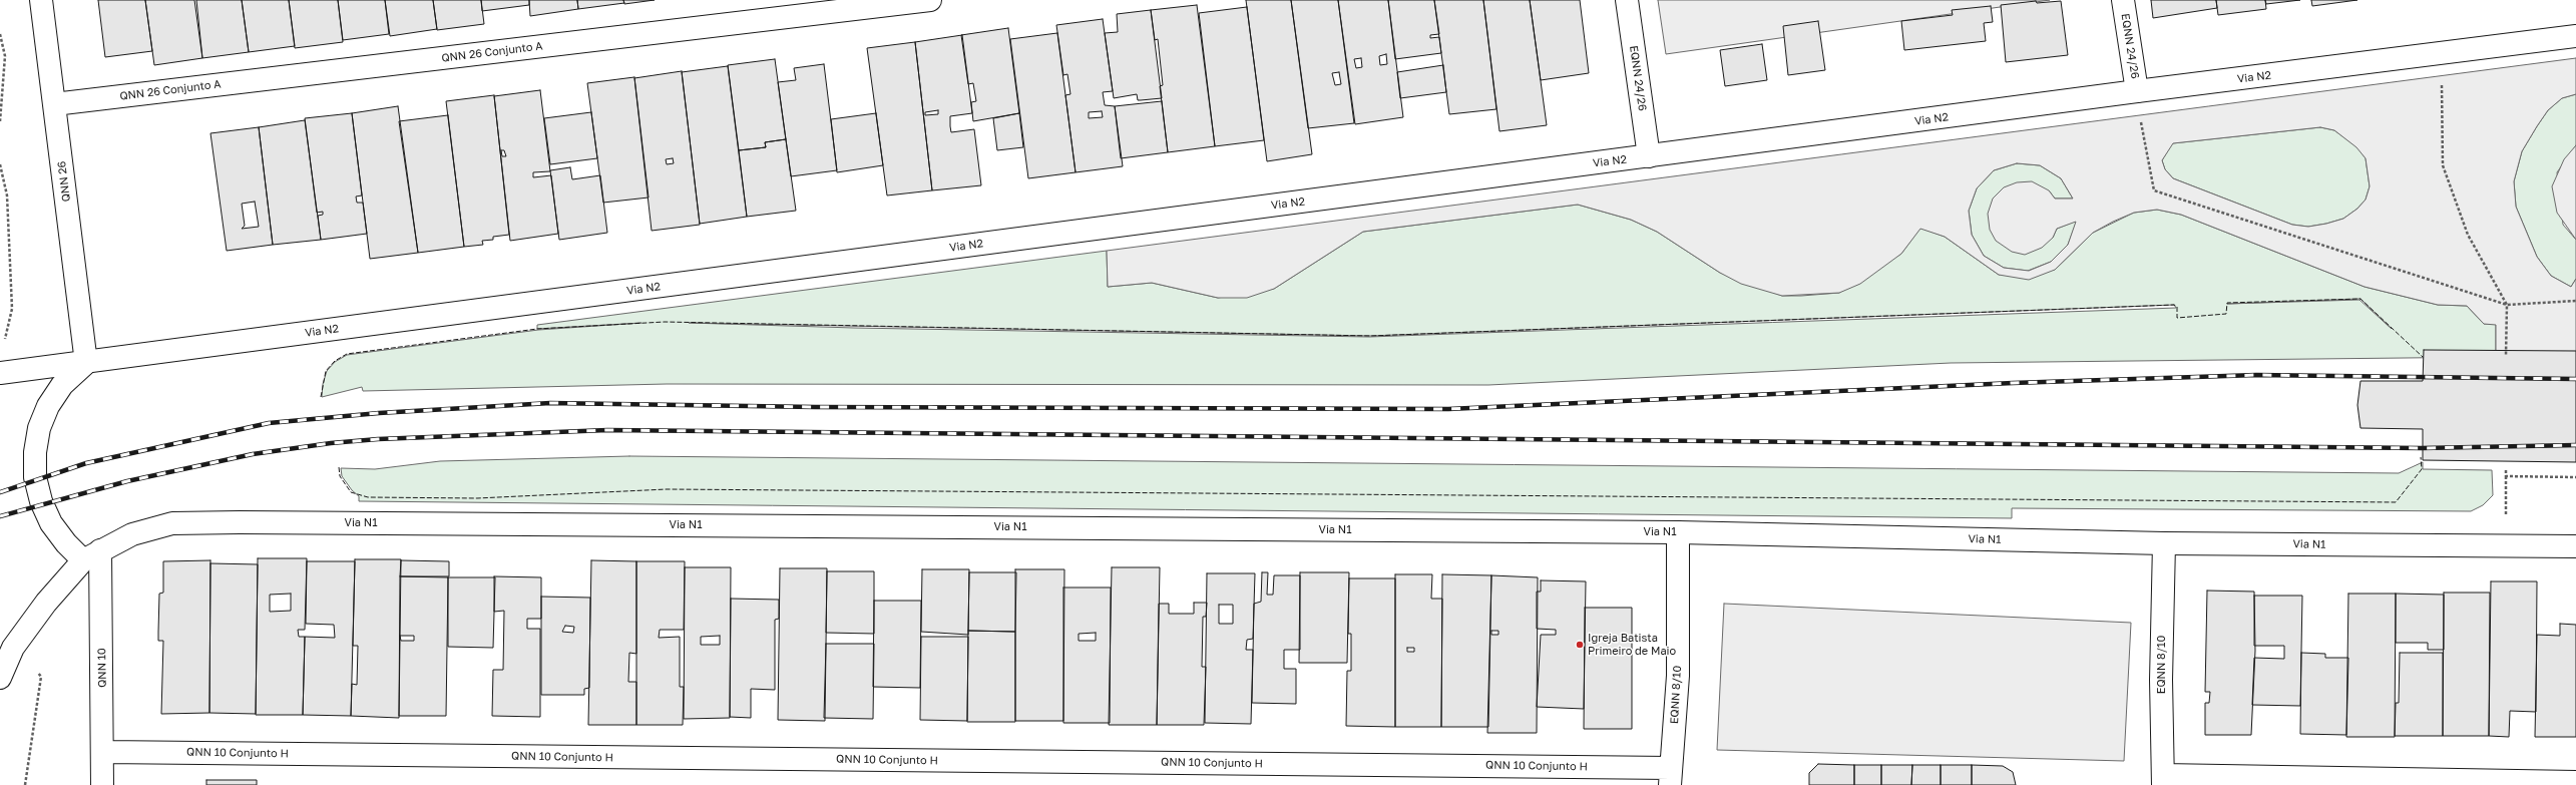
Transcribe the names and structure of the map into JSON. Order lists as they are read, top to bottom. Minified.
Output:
{"streets":{"main road":["EQNN 24/26","QNN 26 Conjunto A","Via N2","QNN 26","Via N1","EQNN 8/10","QNN 10","QNN 10 Conjunto H"]},"crossings":[["EQNN 24/26","Via N2"],["QNN 26 Conjunto A","QNN 26"],["Via N2","QNN 26"],["Via N1","EQNN 8/10"],["Via N1","QNN 10"],["EQNN 8/10","QNN 10 Conjunto H"],["QNN 10","QNN 10 Conjunto H"]],"places":["Igreja Batista Primeiro de Maio"]}
